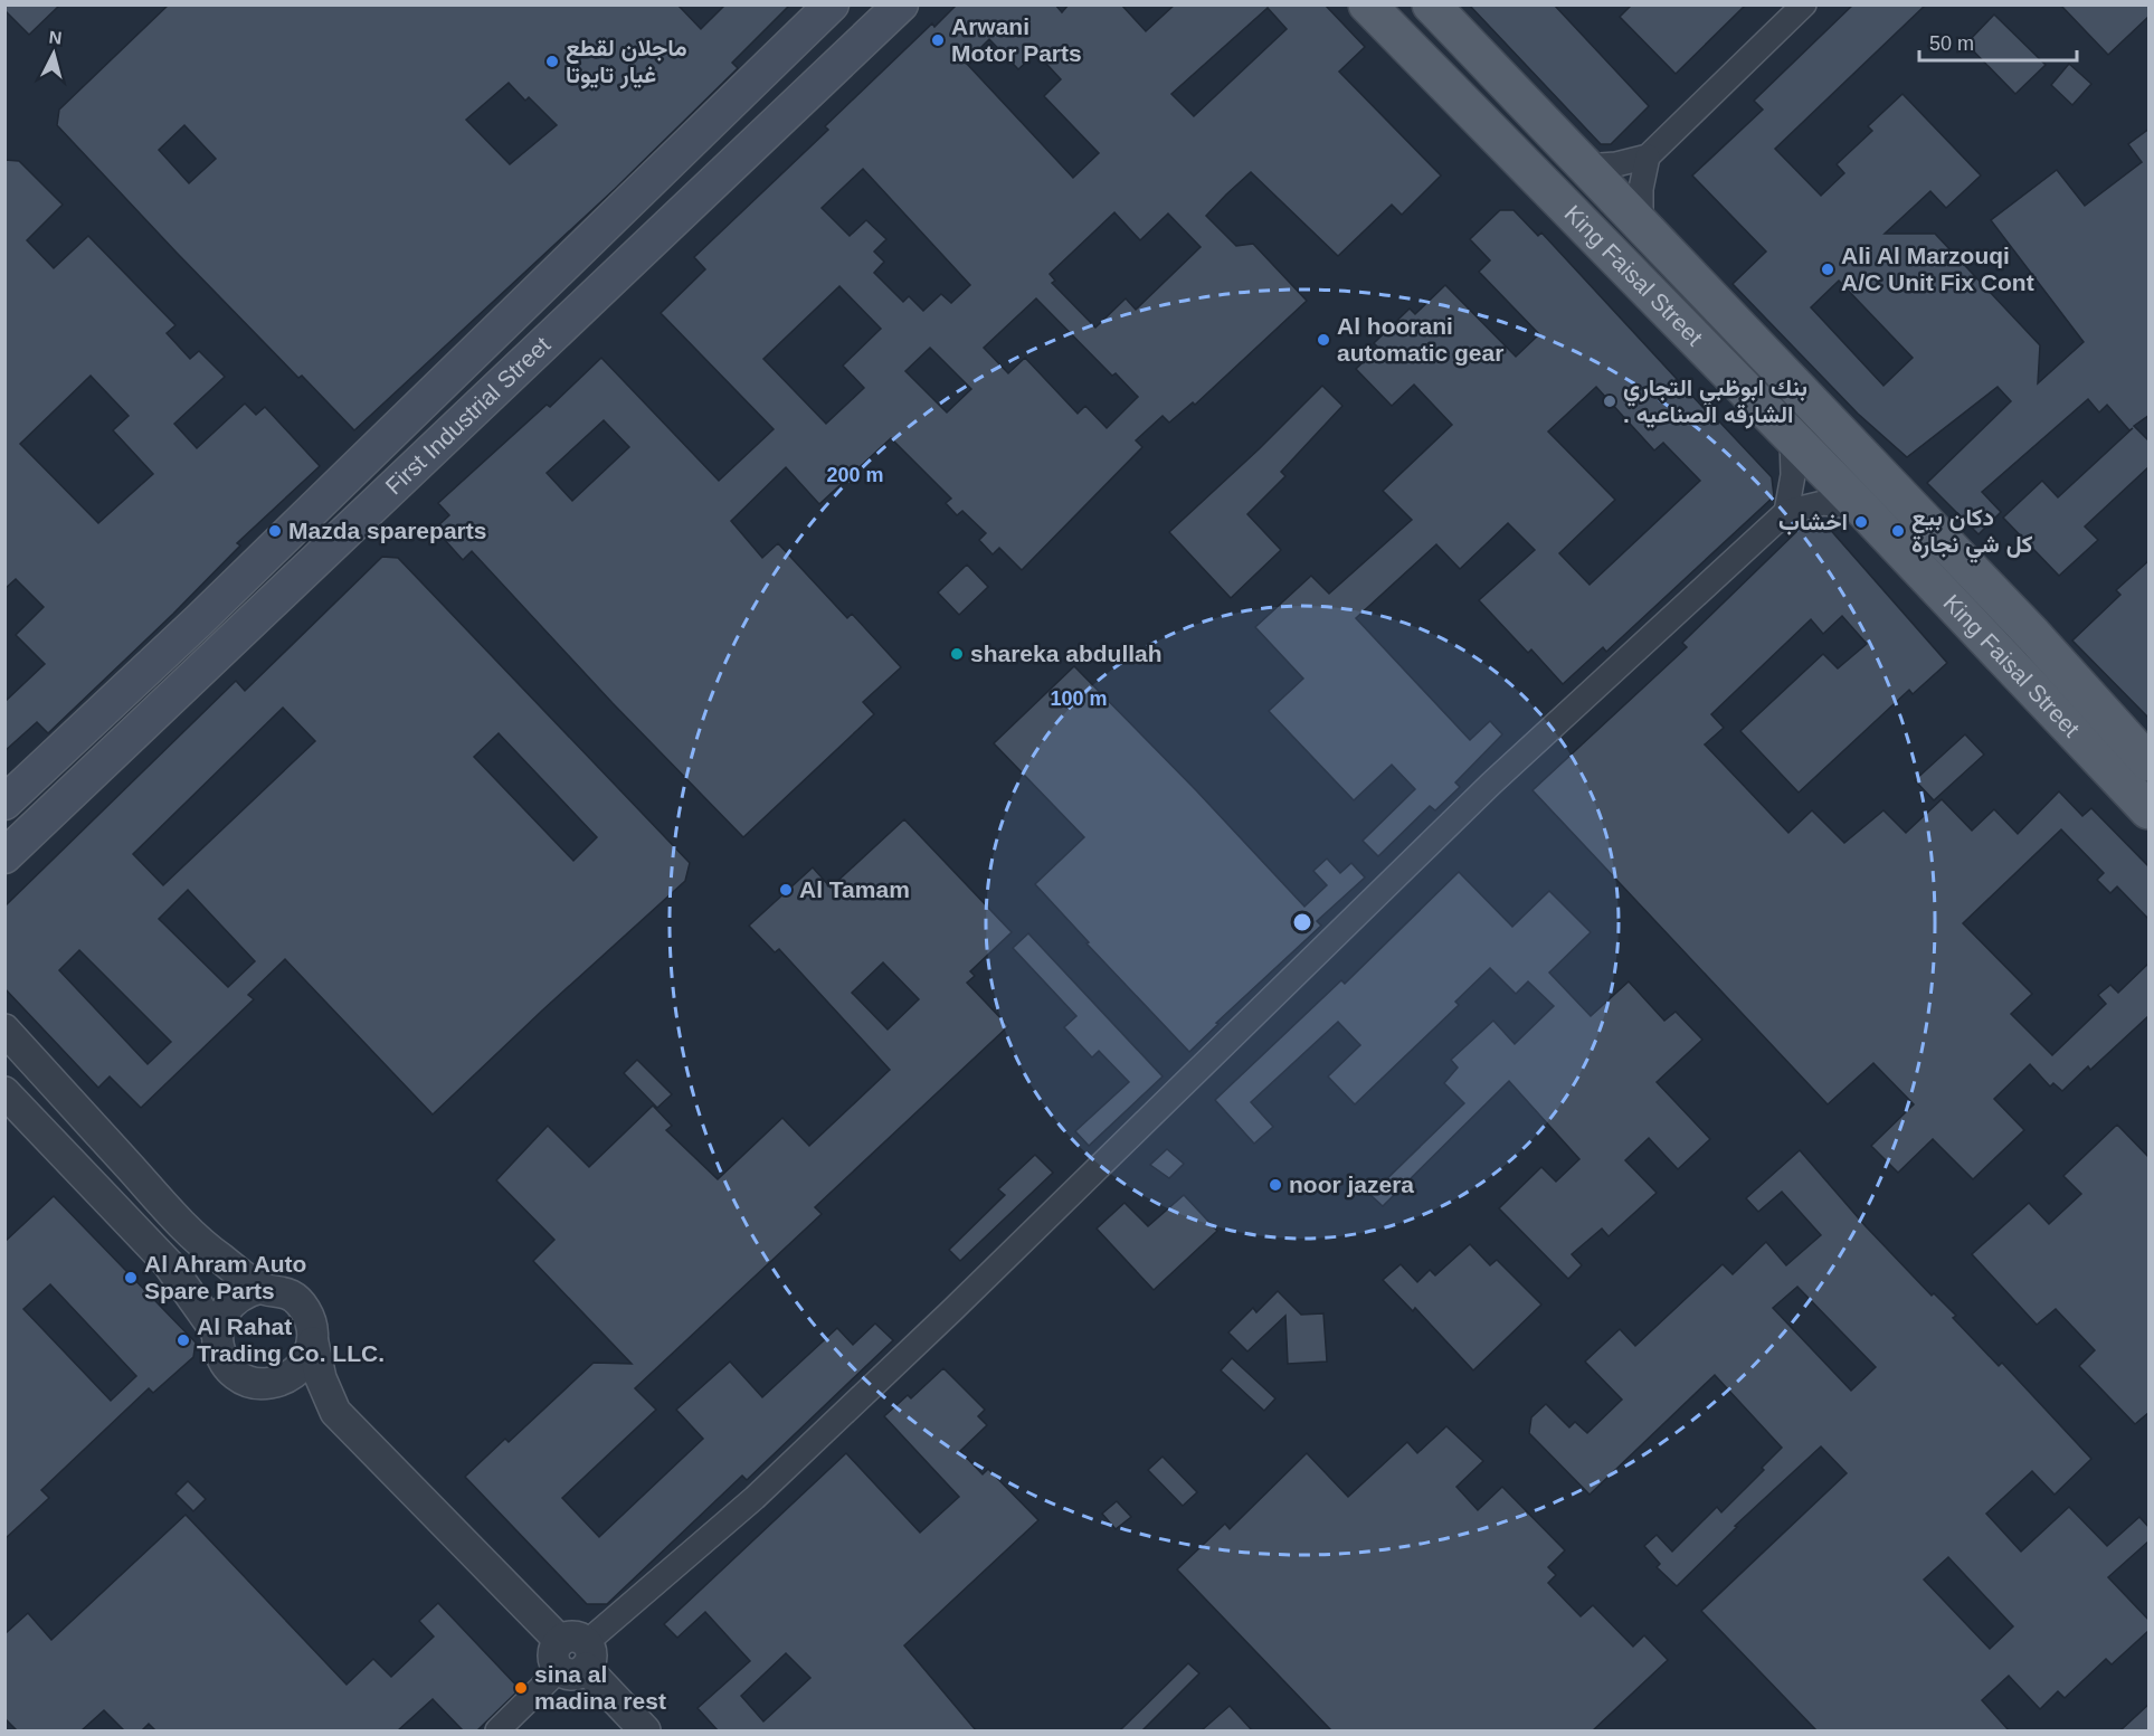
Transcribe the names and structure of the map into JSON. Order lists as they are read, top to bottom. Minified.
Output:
{"streets":{"main road":["King Faisal Street","First Industrial Street"]},"places":["Arwani Motor Parts","ماجلان لقطع غيار تايوتا","Ali Al Marzouqi A/C Unit Fix Cont","Al hoorani automatic gear","بنك ابوظبي التجاري . الشارقه الصناعيه","اخشاب","Mazda spareparts","دكان بيع كل شي نجارة","shareka abdullah","Al Tamam","noor jazera","Al Ahram Auto Spare Parts","Al Rahat Trading Co. LLC.","sina al madina rest"],"scale_bar":"50 m","north":"top","rings":["200 m","100 m"]}
